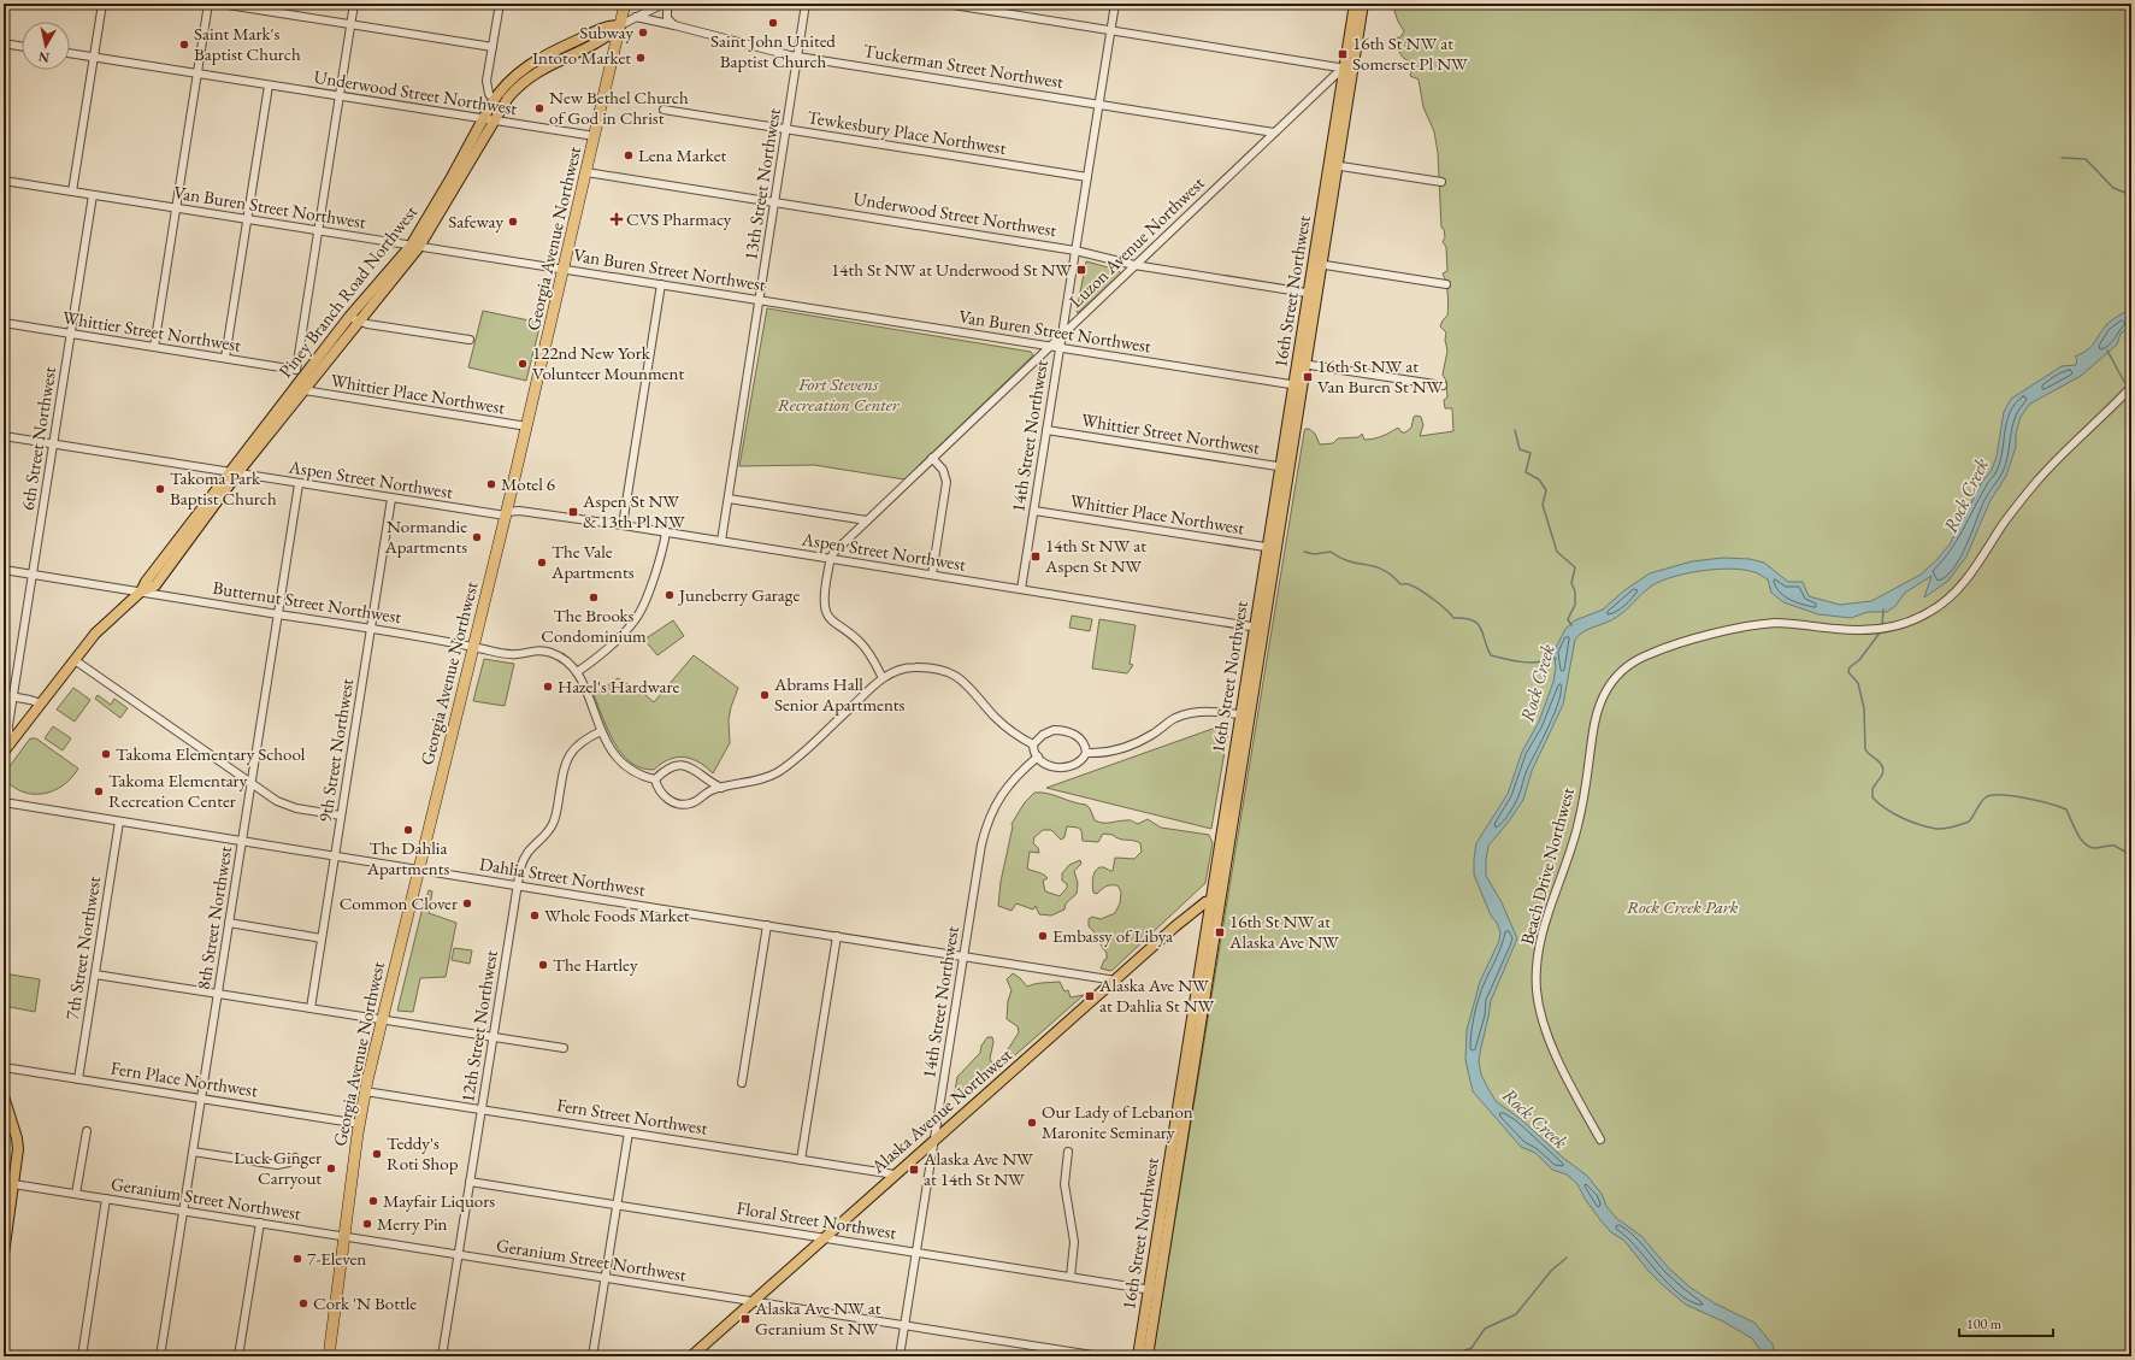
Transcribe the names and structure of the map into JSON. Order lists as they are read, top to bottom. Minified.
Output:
{"streets":{"highway":["Georgia Avenue Northwest"],"main road":["Piney Branch Road Northwest","16th Street Northwest","Alaska Avenue Northwest"],"street":["Tuckerman Street Northwest","Underwood Street Northwest","Tewkesbury Place Northwest","13th Street Northwest","Van Buren Street Northwest","Luzon Avenue Northwest","Whittier Street Northwest","Whittier Place Northwest","14th Street Northwest","6th Street Northwest","Aspen Street Northwest","Butternut Street Northwest","9th Street Northwest","Beach Drive Northwest","Dahlia Street Northwest","8th Street Northwest","7th Street Northwest","12th Street Northwest","Fern Place Northwest","Fern Street Northwest","Geranium Street Northwest","Floral Street Northwest"]},"crossings":[["Tuckerman Street Northwest","13th Street Northwest"],["Tuckerman Street Northwest","Luzon Avenue Northwest"],["Tuckerman Street Northwest","Piney Branch Road Northwest"],["Tuckerman Street Northwest","14th Street Northwest"],["Underwood Street Northwest","13th Street Northwest"],["Underwood Street Northwest","Georgia Avenue Northwest"],["Underwood Street Northwest","Luzon Avenue Northwest"],["Underwood Street Northwest","Piney Branch Road Northwest"],["Underwood Street Northwest","16th Street Northwest"],["Underwood Street Northwest","14th Street Northwest"],["Tewkesbury Place Northwest","13th Street Northwest"],["Tewkesbury Place Northwest","14th Street Northwest"],["13th Street Northwest","Van Buren Street Northwest"],["13th Street Northwest","Aspen Street Northwest"],["Van Buren Street Northwest","Georgia Avenue Northwest"],["Van Buren Street Northwest","Luzon Avenue Northwest"],["Van Buren Street Northwest","Piney Branch Road Northwest"],["Van Buren Street Northwest","16th Street Northwest"],["Van Buren Street Northwest","Whittier Street Northwest"],["Van Buren Street Northwest","14th Street Northwest"],["Van Buren Street Northwest","6th Street Northwest"],["Georgia Avenue Northwest","Piney Branch Road Northwest"],["Georgia Avenue Northwest","Whittier Place Northwest"],["Georgia Avenue Northwest","Aspen Street Northwest"],["Georgia Avenue Northwest","Butternut Street Northwest"],["Georgia Avenue Northwest","Dahlia Street Northwest"],["Georgia Avenue Northwest","Fern Place Northwest"],["Georgia Avenue Northwest","Fern Street Northwest"],["Georgia Avenue Northwest","Geranium Street Northwest"],["Luzon Avenue Northwest","16th Street Northwest"],["Luzon Avenue Northwest","14th Street Northwest"],["Luzon Avenue Northwest","Aspen Street Northwest"],["Piney Branch Road Northwest","Whittier Place Northwest"],["Piney Branch Road Northwest","6th Street Northwest"],["Piney Branch Road Northwest","Aspen Street Northwest"],["Piney Branch Road Northwest","Butternut Street Northwest"],["16th Street Northwest","Whittier Street Northwest"],["16th Street Northwest","Whittier Place Northwest"],["16th Street Northwest","Aspen Street Northwest"],["16th Street Northwest","Alaska Avenue Northwest"],["16th Street Northwest","Floral Street Northwest"],["Whittier Street Northwest","14th Street Northwest"],["Whittier Street Northwest","6th Street Northwest"],["Whittier Place Northwest","14th Street Northwest"],["14th Street Northwest","Aspen Street Northwest"],["14th Street Northwest","Dahlia Street Northwest"],["14th Street Northwest","Alaska Avenue Northwest"],["14th Street Northwest","Geranium Street Northwest"],["14th Street Northwest","Floral Street Northwest"],["6th Street Northwest","Aspen Street Northwest"],["6th Street Northwest","Butternut Street Northwest"],["Aspen Street Northwest","9th Street Northwest"],["Aspen Street Northwest","8th Street Northwest"],["Butternut Street Northwest","9th Street Northwest"],["Butternut Street Northwest","8th Street Northwest"],["Butternut Street Northwest","12th Street Northwest"],["9th Street Northwest","Dahlia Street Northwest"],["Dahlia Street Northwest","8th Street Northwest"],["Dahlia Street Northwest","7th Street Northwest"],["Dahlia Street Northwest","12th Street Northwest"],["Dahlia Street Northwest","Alaska Avenue Northwest"],["8th Street Northwest","Fern Place Northwest"],["8th Street Northwest","Geranium Street Northwest"],["7th Street Northwest","Fern Place Northwest"],["12th Street Northwest","Fern Street Northwest"],["12th Street Northwest","Geranium Street Northwest"],["12th Street Northwest","Floral Street Northwest"],["Alaska Avenue Northwest","Fern Street Northwest"],["Alaska Avenue Northwest","Geranium Street Northwest"],["Alaska Avenue Northwest","Floral Street Northwest"]],"water":["Rock Creek"],"parks":["Fort Stevens Recreation Center","Rock Creek Park"],"places":{"other":["Saint John United Baptist Church","Subway","Saint Mark's Baptist Church","Intoto Market","New Bethel Church of God in Christ","Lena Market","Safeway","122nd New York Volunteer Mounment","Motel 6","Takoma Park Baptist Church","Normandie Apartments","The Vale Apartments","Juneberry Garage","The Brooks Condominium","Hazel's Hardware","Abrams Hall Senior Apartments","Takoma Elementary School","Takoma Elementary Recreation Center","The Dahlia Apartments","Common Clover","Whole Foods Market","Embassy of Libya","The Hartley","Our Lady of Lebanon Maronite Seminary","Teddy's Roti Shop","Luck Ginger Carryout","Mayfair Liquors","Merry Pin","7-Eleven","Cork 'N Bottle"],"transit":["16th St NW at Somerset Pl NW","14th St NW at Underwood St NW","16th St NW at Van Buren St NW","Aspen St NW & 13th Pl NW","14th St NW at Aspen St NW","16th St NW at Alaska Ave NW","Alaska Ave NW at Dahlia St NW","Alaska Ave NW at 14th St NW","Alaska Ave NW at Geranium St NW"],"health":["CVS Pharmacy"]},"scale_bar":"100 m","north":"bottom"}
